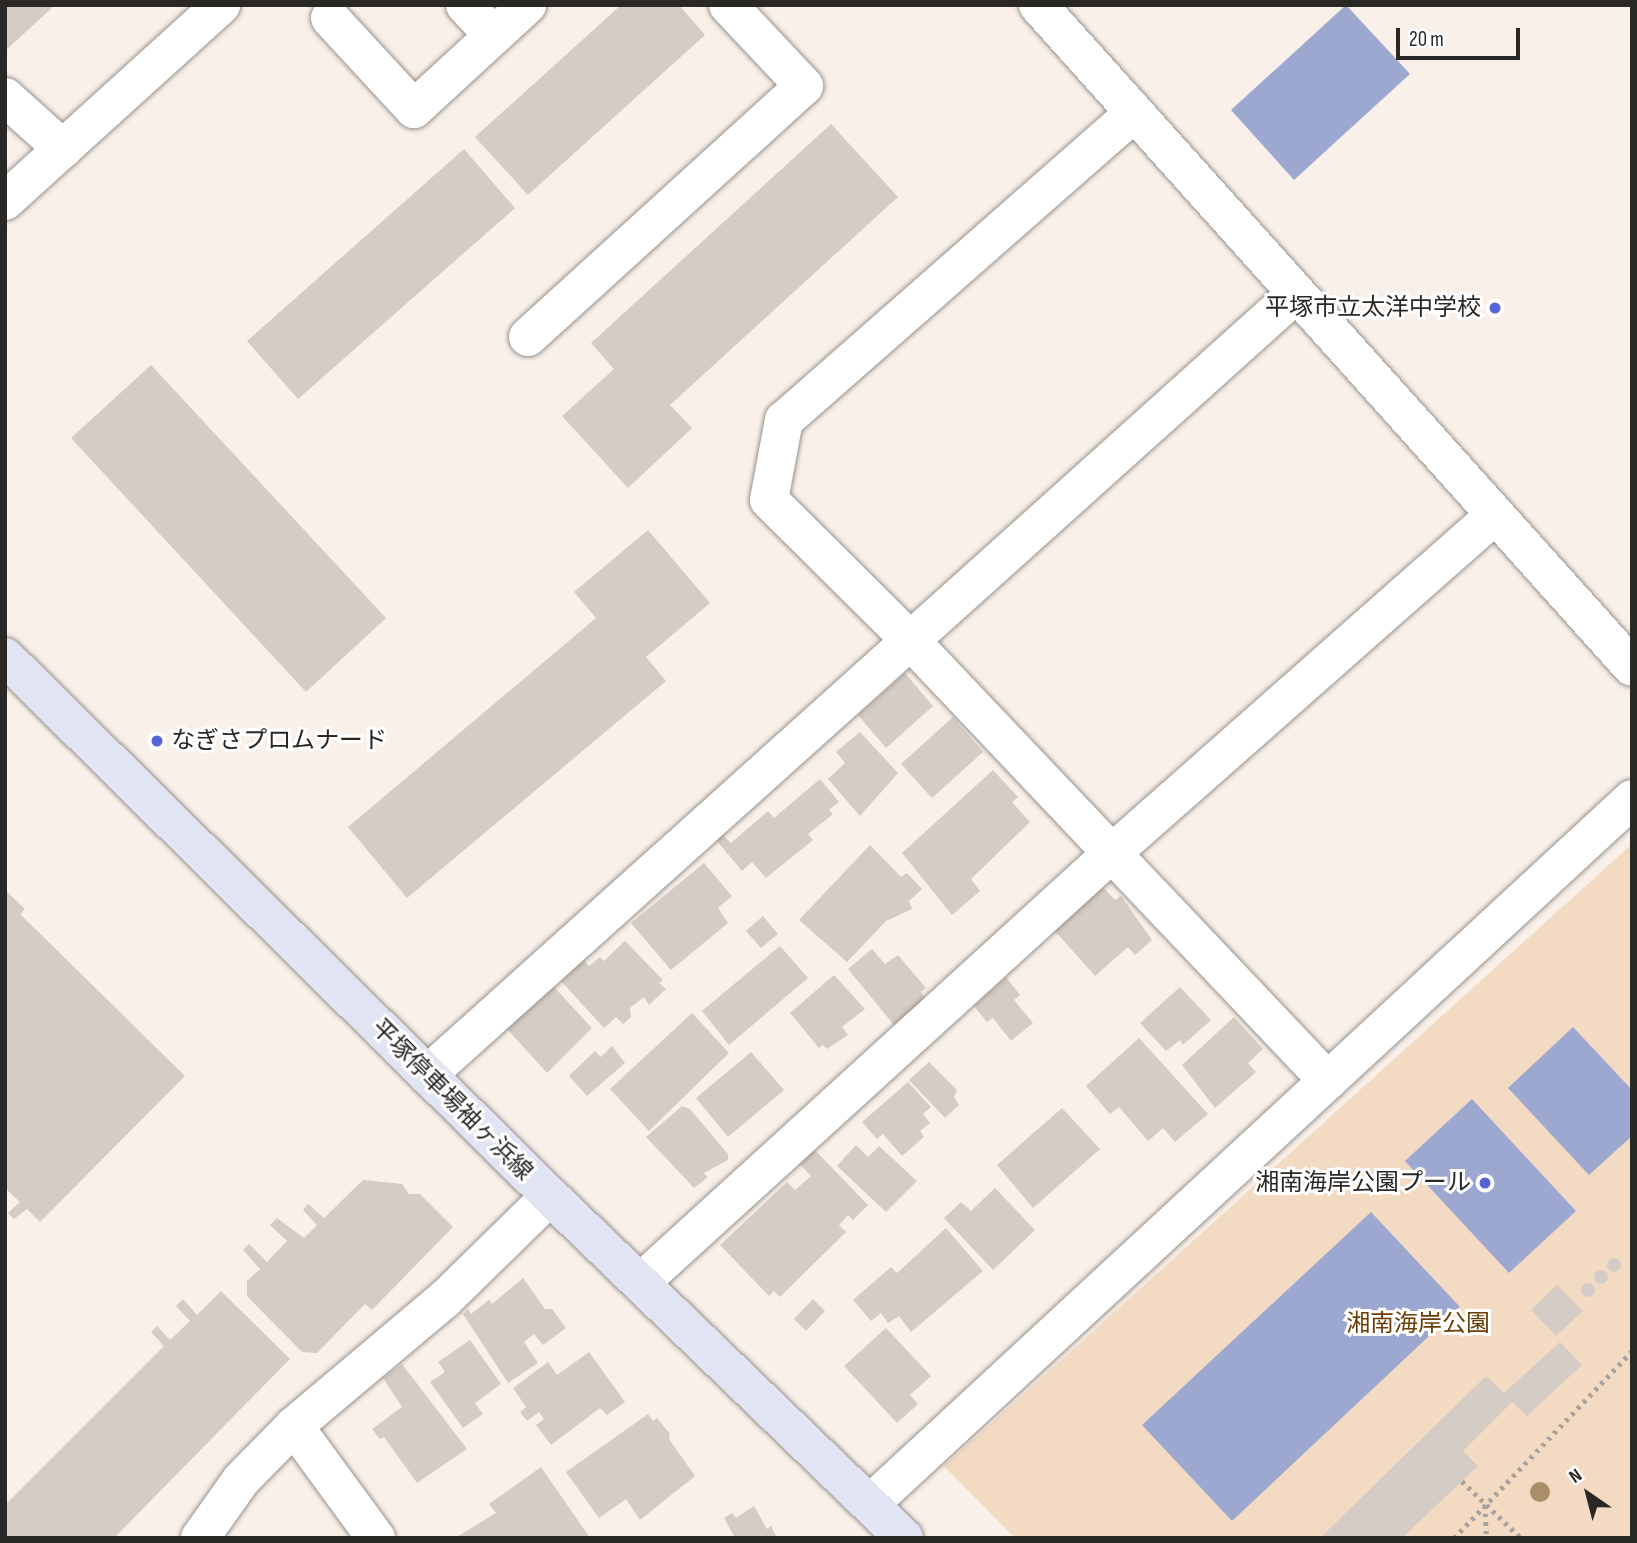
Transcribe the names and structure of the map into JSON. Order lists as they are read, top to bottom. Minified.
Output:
{"streets":{"main road":["平塚停車場袖ヶ浜線"]},"parks":["湘南海岸公園"],"places":["平塚市立太洋中学校","なぎさプロムナード","湘南海岸公園プール"],"scale_bar":"20 m","north":"top left"}
